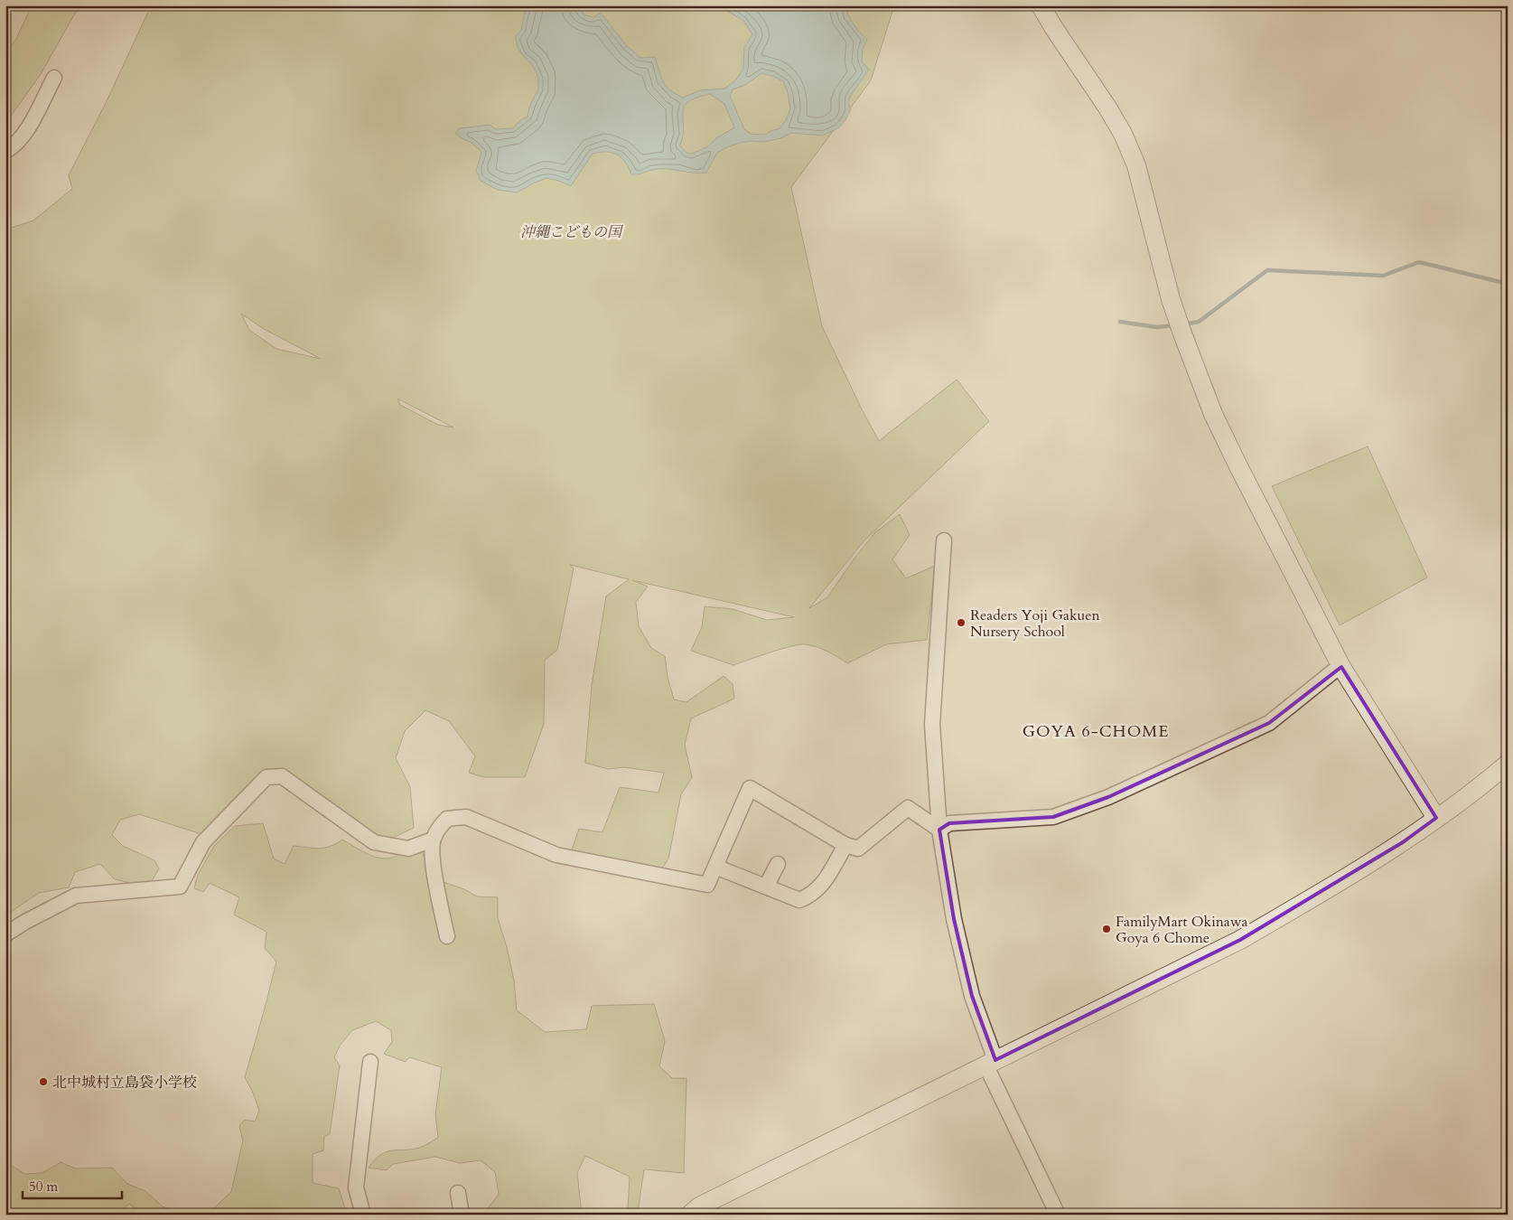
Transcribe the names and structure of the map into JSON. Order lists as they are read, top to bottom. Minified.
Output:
{"districts":["GOYA 6-CHOME"],"parks":["沖縄こどもの国"],"places":["Readers Yoji Gakuen Nursery School","FamilyMart Okinawa Goya 6 Chome","北中城村立島袋小学校"],"scale_bar":"50 m"}
